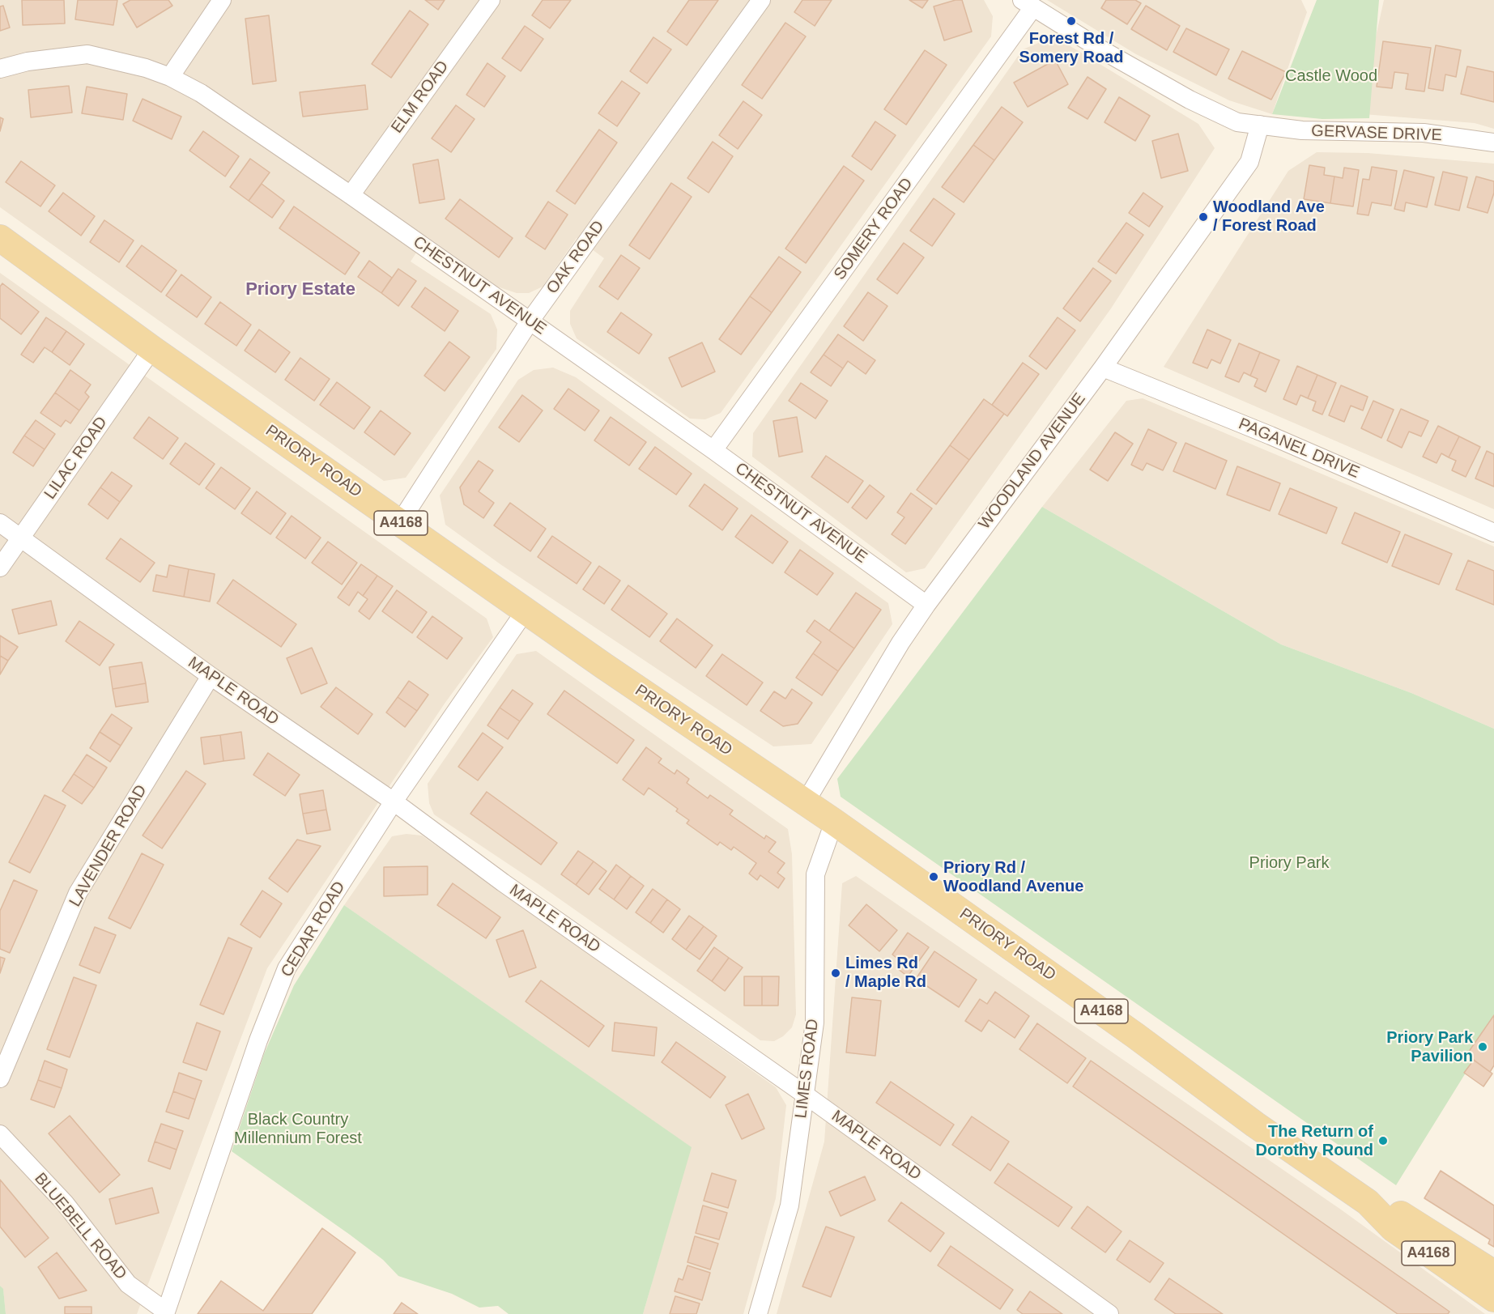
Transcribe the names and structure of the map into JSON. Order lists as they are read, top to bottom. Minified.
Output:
{"streets":{"main road":["PRIORY ROAD","A4168"],"street":["ELM ROAD","GERVASE DRIVE","SOMERY ROAD","OAK ROAD","CHESTNUT AVENUE","PAGANEL DRIVE","LILAC ROAD","WOODLAND AVENUE","MAPLE ROAD","LAVENDER ROAD","CEDAR ROAD","LIMES ROAD","BLUEBELL ROAD"]},"crossings":[["ELM ROAD","CHESTNUT AVENUE"],["GERVASE DRIVE","SOMERY ROAD"],["GERVASE DRIVE","WOODLAND AVENUE"],["SOMERY ROAD","CHESTNUT AVENUE"],["OAK ROAD","CHESTNUT AVENUE"],["OAK ROAD","PRIORY ROAD"],["CHESTNUT AVENUE","WOODLAND AVENUE"],["PAGANEL DRIVE","WOODLAND AVENUE"],["LILAC ROAD","PRIORY ROAD"],["LILAC ROAD","MAPLE ROAD"],["PRIORY ROAD","WOODLAND AVENUE"],["PRIORY ROAD","CEDAR ROAD"],["PRIORY ROAD","LIMES ROAD"],["MAPLE ROAD","LAVENDER ROAD"],["MAPLE ROAD","CEDAR ROAD"],["MAPLE ROAD","LIMES ROAD"],["CEDAR ROAD","BLUEBELL ROAD"]],"districts":["Priory Estate"],"parks":["Castle Wood","Priory Park","Black Country Millennium Forest"],"places":["Forest Rd / Somery Road","Woodland Ave / Forest Road","Priory Rd / Woodland Avenue","Limes Rd / Maple Rd","Priory Park Pavilion","The Return of Dorothy Round"]}
